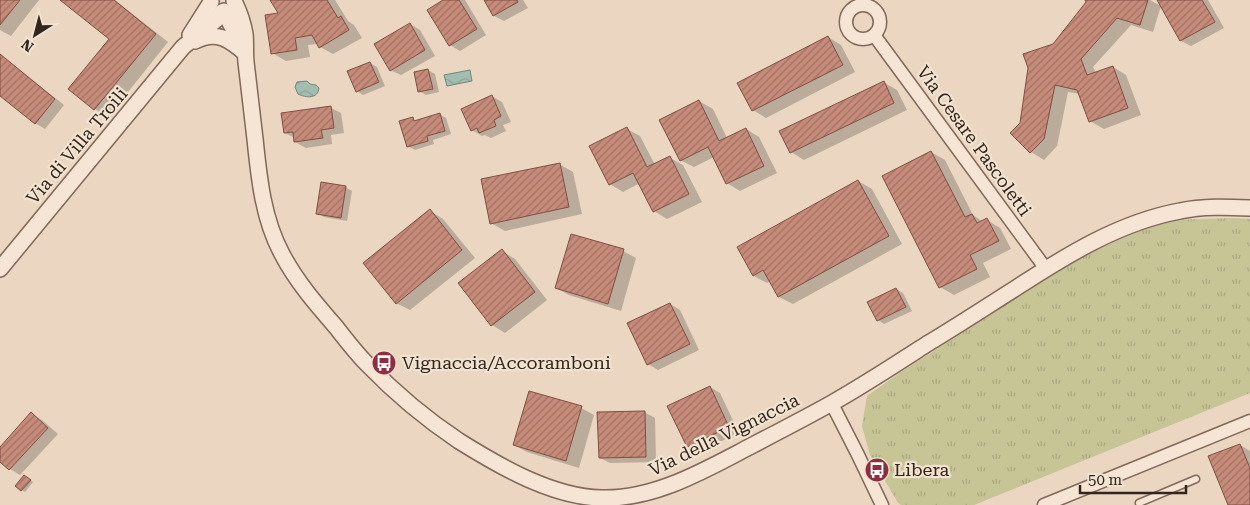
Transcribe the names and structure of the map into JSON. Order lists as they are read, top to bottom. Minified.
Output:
{"streets":{"street":["Via Cesare Pascoletti","Via di Villa Troili","Via della Vignaccia"]},"crossings":[["Via Cesare Pascoletti","Via della Vignaccia"],["Via di Villa Troili","Via della Vignaccia"]],"places":{"bus stop":["Vignaccia/Accoramboni","Libera"]},"scale_bar":"50 m","north":"bottom left"}
